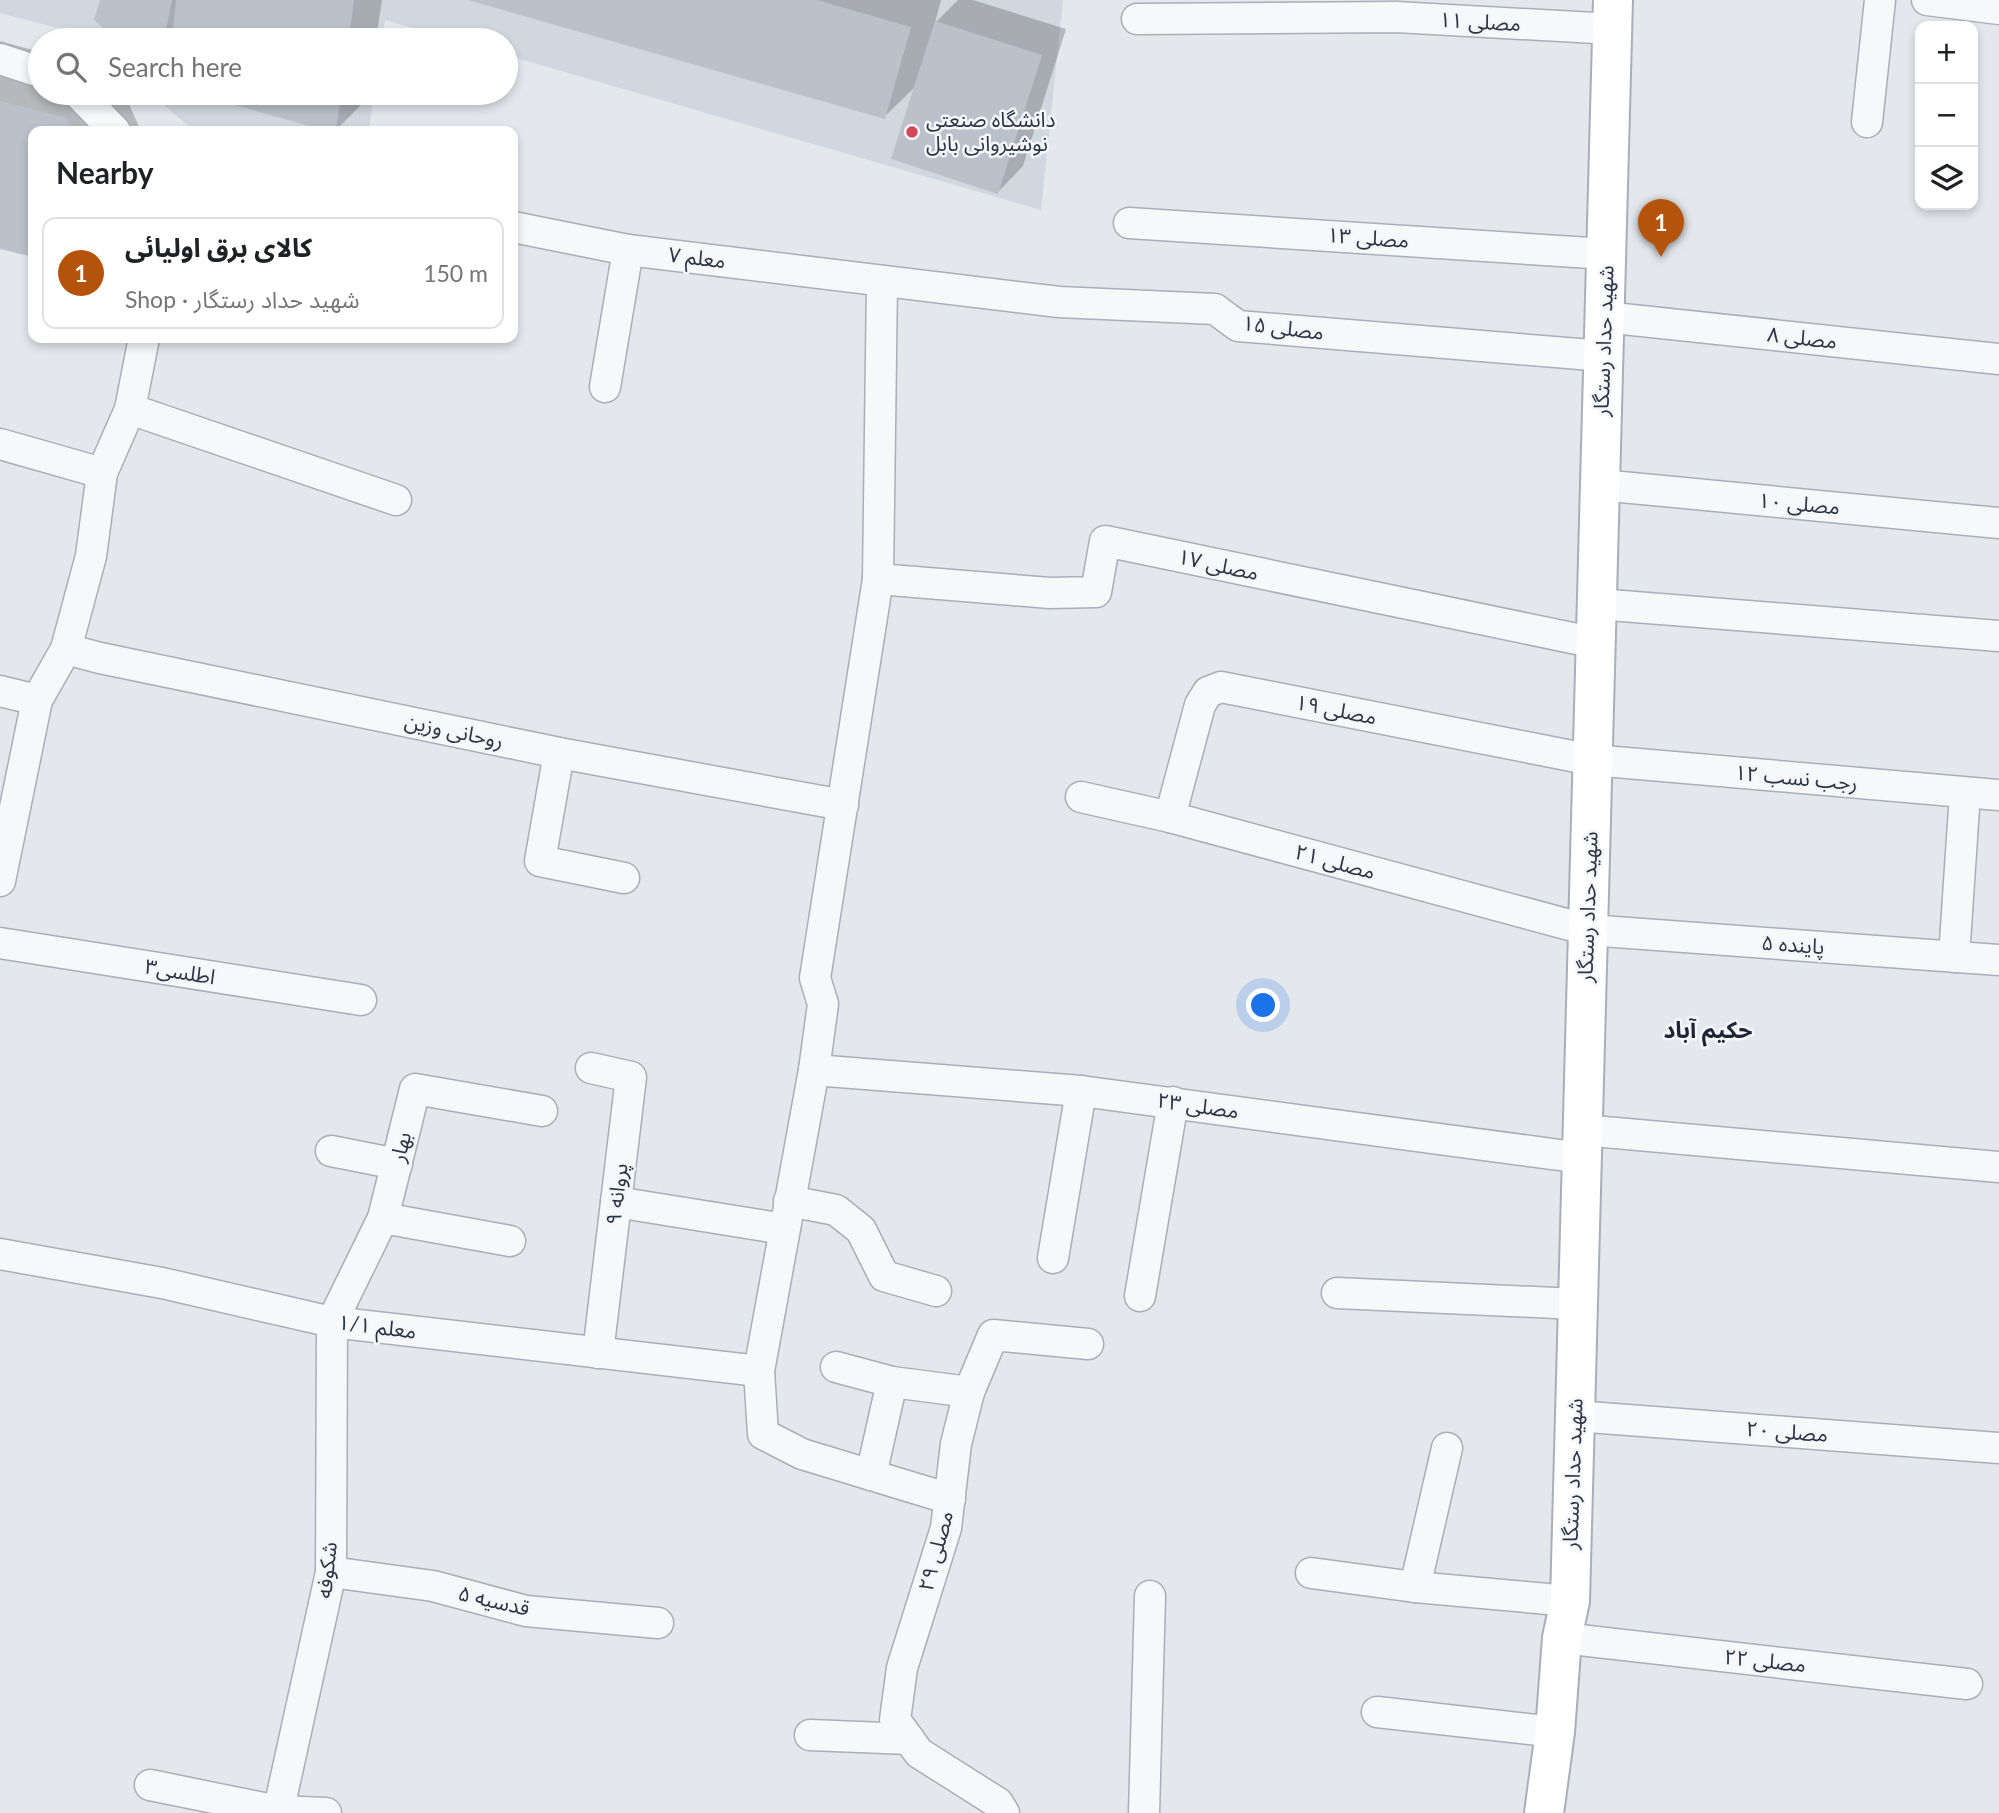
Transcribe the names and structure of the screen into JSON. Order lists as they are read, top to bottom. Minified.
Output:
{"streets":{"main road":["شهید حداد رستگار"],"street":["مصلی ۱۱","مصلی ۱۳","معلم ۷","مصلی ۱۵","مصلی ۸","مصلی ۱۰","مصلی ۱۷","مصلی ۱۹","روحانی وزین","رجب نسب ۱۲","مصلی ۲۱","پاینده ۵","اطلسی۳","مصلی ۲۳","بهار","پروانه ۹","معلم ۱/۱","مصلی ۲۰","مصلی ۲۹","شکوفه","قدسیه ۵","مصلی ۲۲"]},"crossings":[["مصلی ۱۱","شهید حداد رستگار"],["مصلی ۱۳","شهید حداد رستگار"],["معلم ۷","مصلی ۱۵"],["مصلی ۱۵","شهید حداد رستگار"],["مصلی ۸","شهید حداد رستگار"],["شهید حداد رستگار","مصلی ۱۰"],["شهید حداد رستگار","مصلی ۱۷"],["شهید حداد رستگار","مصلی ۱۹"],["شهید حداد رستگار","رجب نسب ۱۲"],["شهید حداد رستگار","مصلی ۲۱"],["شهید حداد رستگار","پاینده ۵"],["شهید حداد رستگار","مصلی ۲۳"],["شهید حداد رستگار","مصلی ۲۰"],["شهید حداد رستگار","مصلی ۲۲"],["مصلی ۱۹","رجب نسب ۱۲"],["مصلی ۱۹","مصلی ۲۱"],["مصلی ۲۱","پاینده ۵"],["بهار","معلم ۱/۱"],["بهار","شکوفه"],["پروانه ۹","معلم ۱/۱"],["معلم ۱/۱","شکوفه"],["شکوفه","قدسیه ۵"]],"districts":["حکیم آباد"],"places":["دانشگاه صنعتی نوشیروانی بابل"],"page":{"map_buttons":["+","−"],"search":"Search here","heading":"Nearby","pins":"1","list":[{"mark":"1","name":"کالای برق اولیائی","note":"Shop · شهید حداد رستگار","value":"150 m"}]}}
